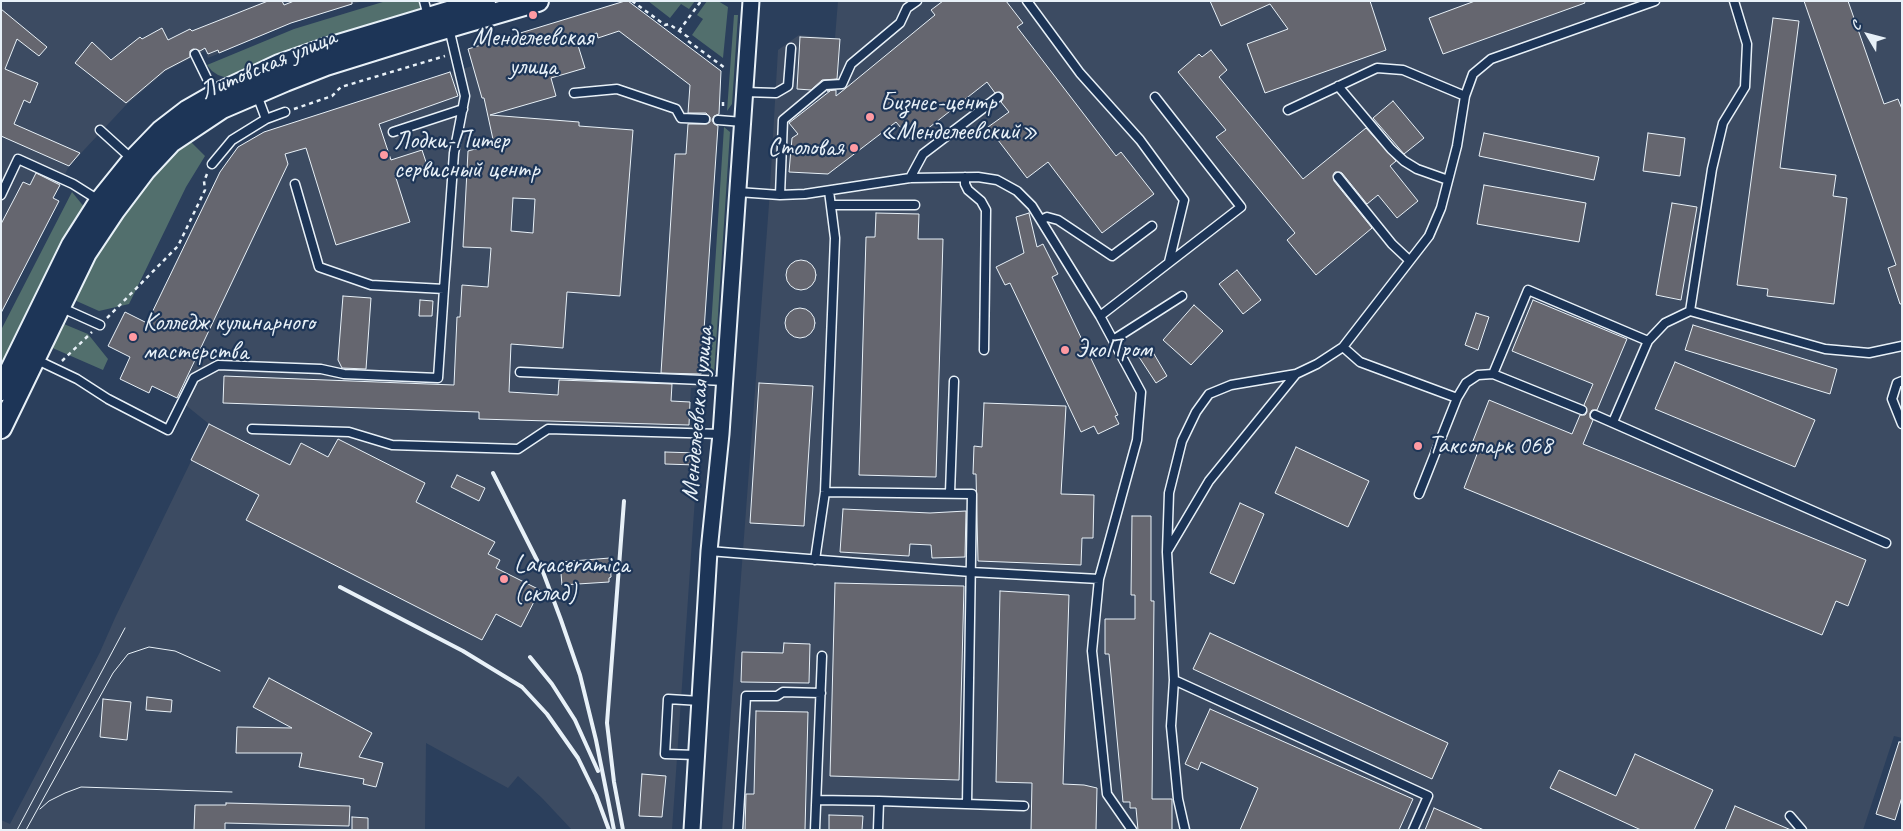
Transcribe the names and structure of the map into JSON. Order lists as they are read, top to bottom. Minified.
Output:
{"streets":{"street":["Литовская улица","Менделеевская улица"]},"places":["Менделеевская улица","Бизнес-центр «Менделеевский»","Столовая","Лодки-Питер сервисный центр","Колледж кулинарного мастерства","ЭкоПром","Таксопарк 068","Laraceramica (склад)"],"north":"top left"}
